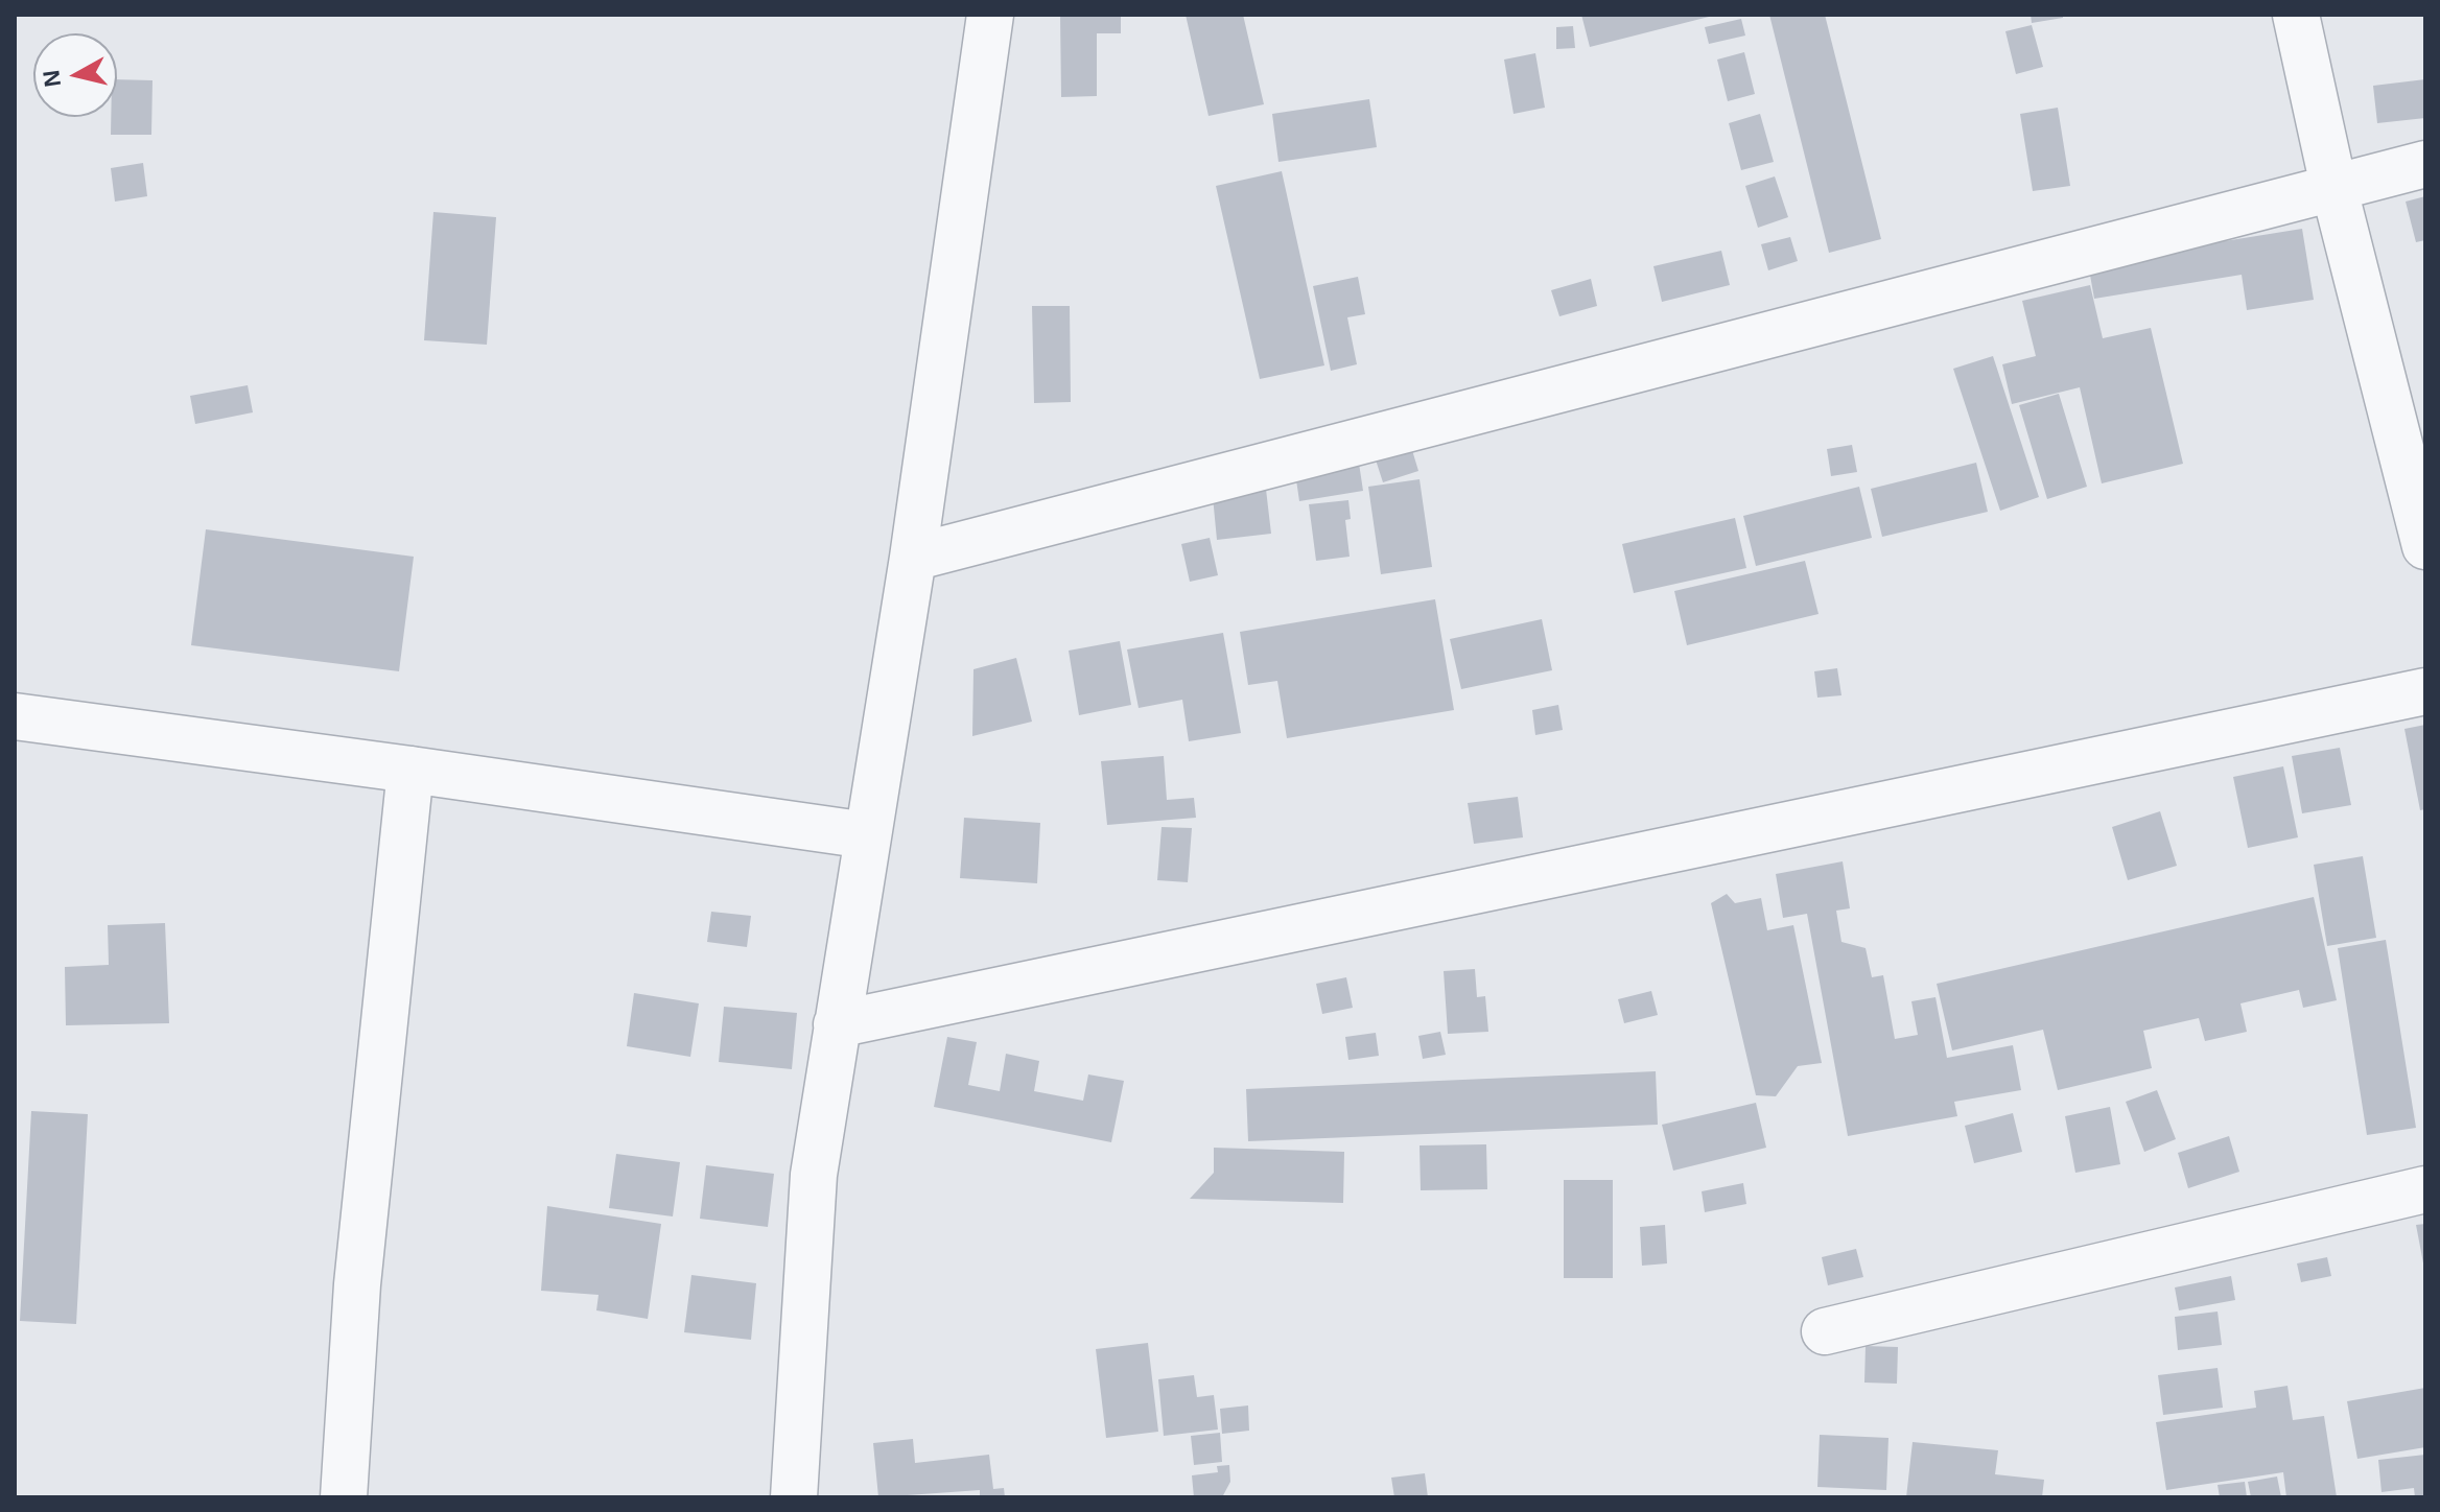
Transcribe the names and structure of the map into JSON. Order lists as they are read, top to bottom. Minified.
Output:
{"north":"left"}
